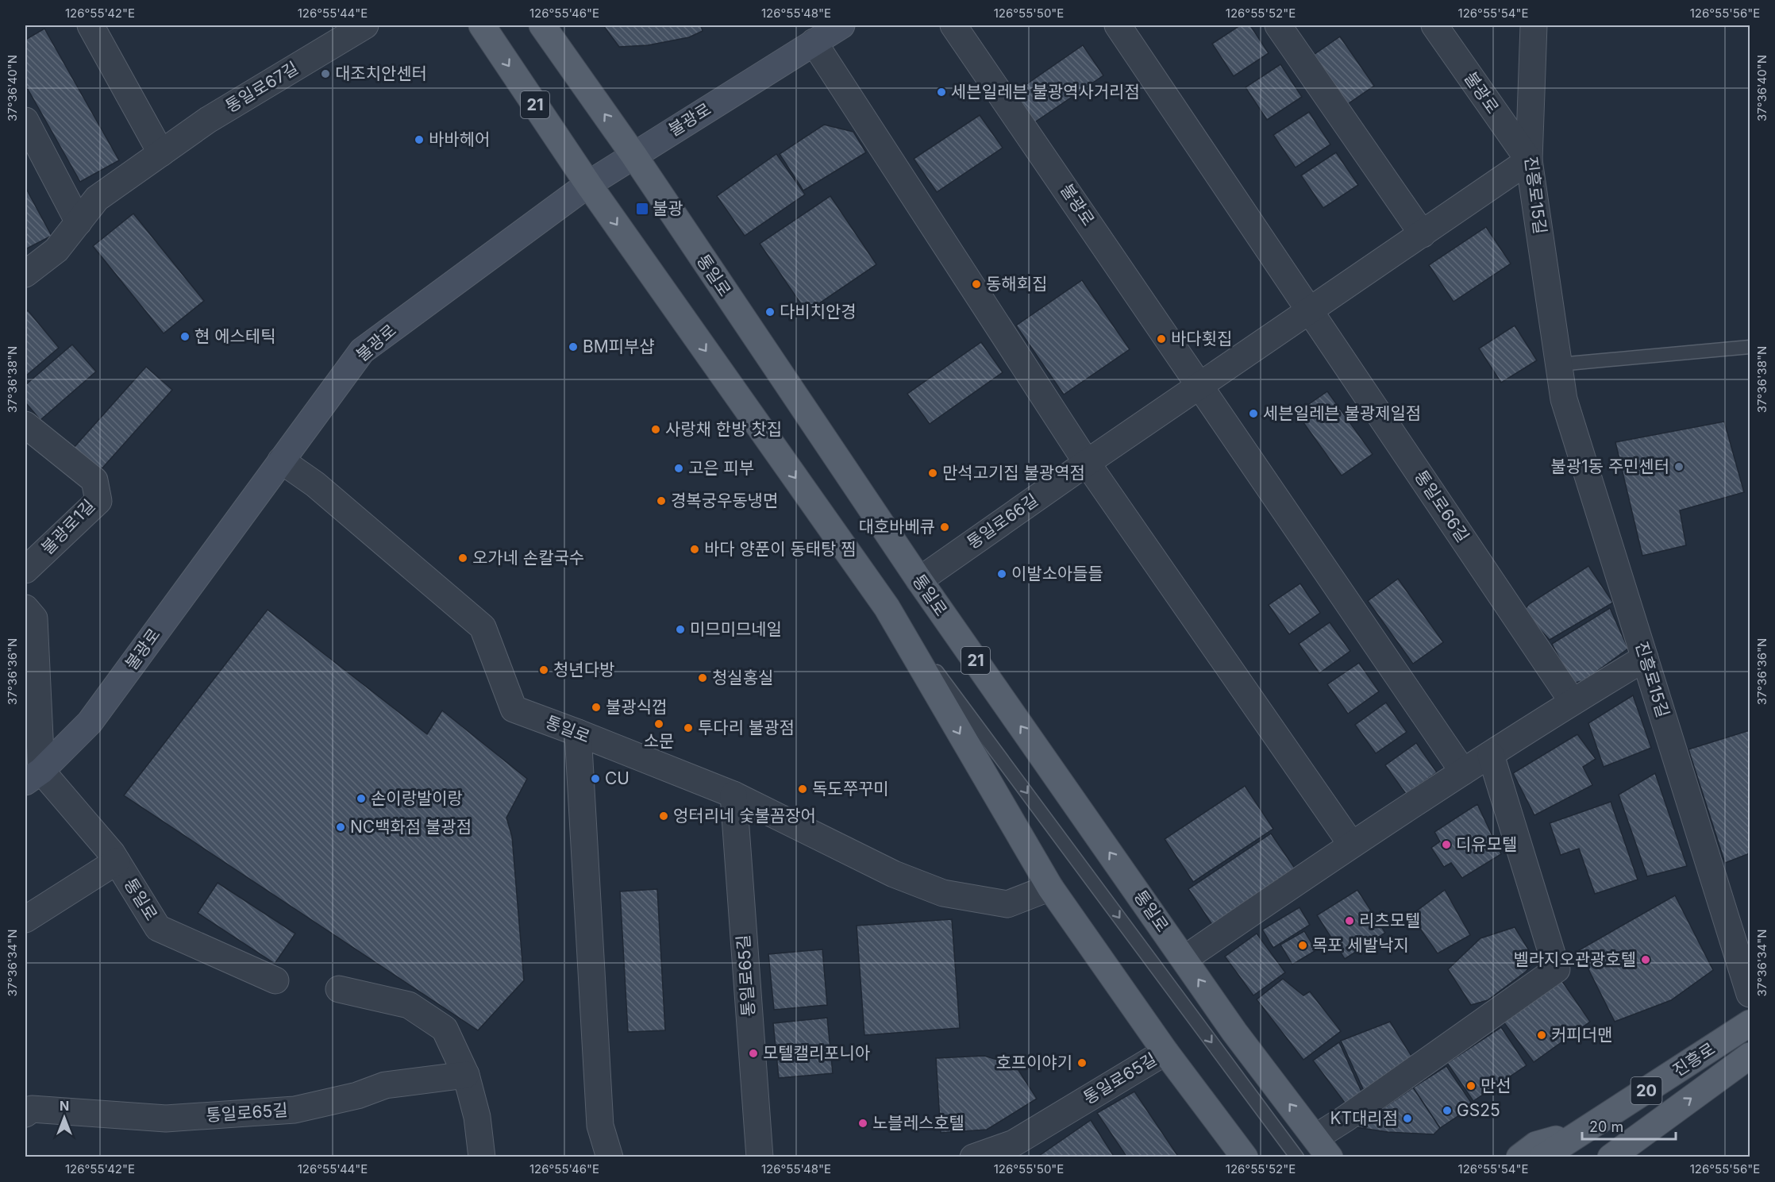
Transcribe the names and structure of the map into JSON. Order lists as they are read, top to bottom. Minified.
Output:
{"streets":{"main road":["불광로","21","통일로","진흥로","20"],"street":["통일로67길","진흥로15길","통일로66길","불광로1길","통일로65길"]},"crossings":[["불광로","21"],["불광로","진흥로15길"],["불광로","통일로"],["불광로","통일로66길"],["21","통일로"],["21","통일로65길"],["진흥로15길","통일로66길"],["통일로","통일로66길"],["통일로","통일로65길"]],"places":{"other":["대조치안센터","세븐일레븐 불광역사거리점","바바헤어","동해회집","다비치안경","현 에스테틱","바다횟집","BM피부샵","세븐일레븐 불광제일점","사랑채 한방 찻집","불광1동 주민센터","고은 피부","만석고기집 불광역점","경복궁우동냉면","대호바베큐","바다 양푼이 동태탕 찜","오가네 손칼국수","이발소아들들","미므미므네일","청년다방","청실홍실","불광식껍","소문","투다리 불광점","CU","독도쭈꾸미","손이랑발이랑","엉터리네 숯불꼼장어","NC백화점 불광점","디유모텔","리츠모텔","목포 세발낙지","벨라지오관광호텔","커피더맨","모텔캘리포니아","호프이야기","만선","GS25","KT대리점","노블레스호텔"],"transit":["불광"]},"scale_bar":"20 m","north":"top","coordinates":["126°55'42\"E","126°55'44\"E","126°55'46\"E","126°55'48\"E","126°55'50\"E","126°55'52\"E","126°55'54\"E","126°55'56\"E","37°36'40\"N","37°36'38\"N","37°36'36\"N","37°36'34\"N"]}
